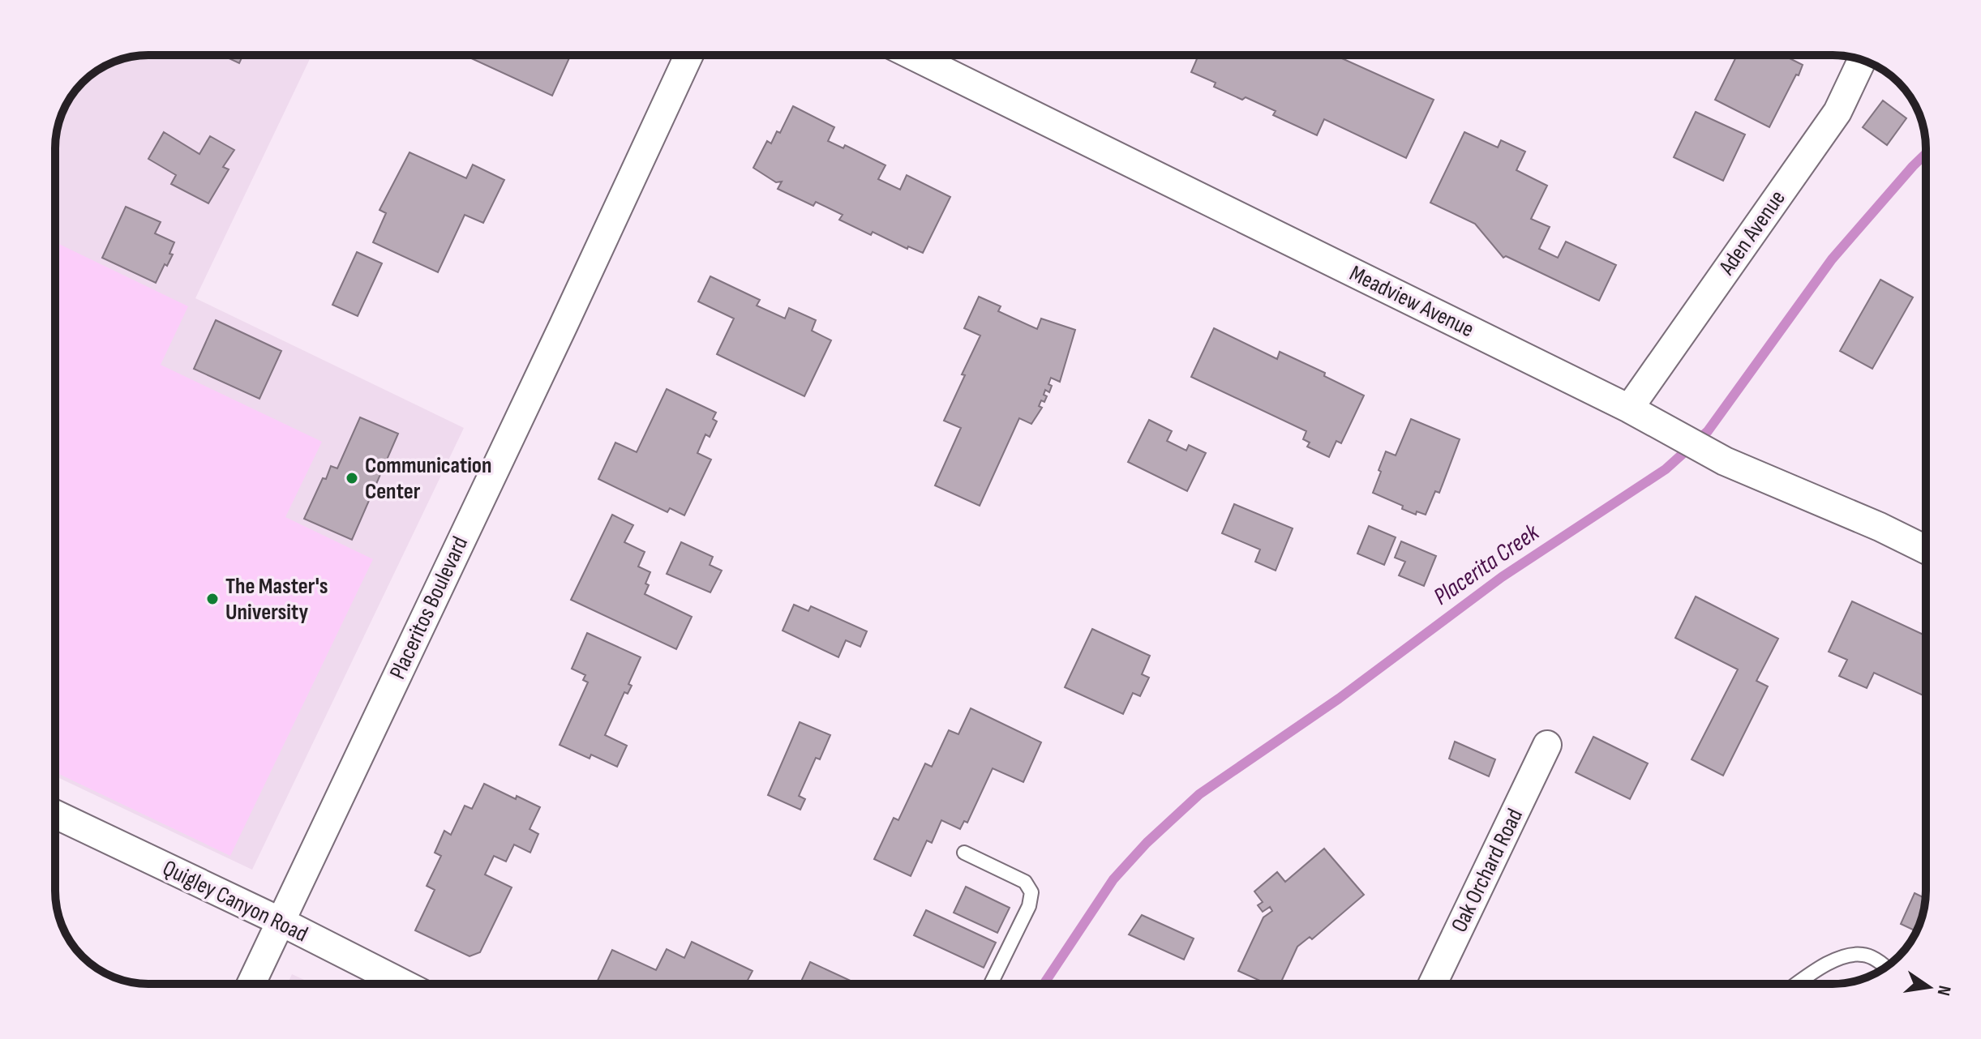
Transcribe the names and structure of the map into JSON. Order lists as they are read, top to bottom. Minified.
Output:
{"streets":{"street":["Aden Avenue","Meadview Avenue","Placeritos Boulevard","Oak Orchard Road","Quigley Canyon Road"]},"crossings":[["Aden Avenue","Meadview Avenue"],["Placeritos Boulevard","Quigley Canyon Road"]],"water":["Placerita Creek"],"places":["Communication Center","The Master's University"],"north":"right"}
